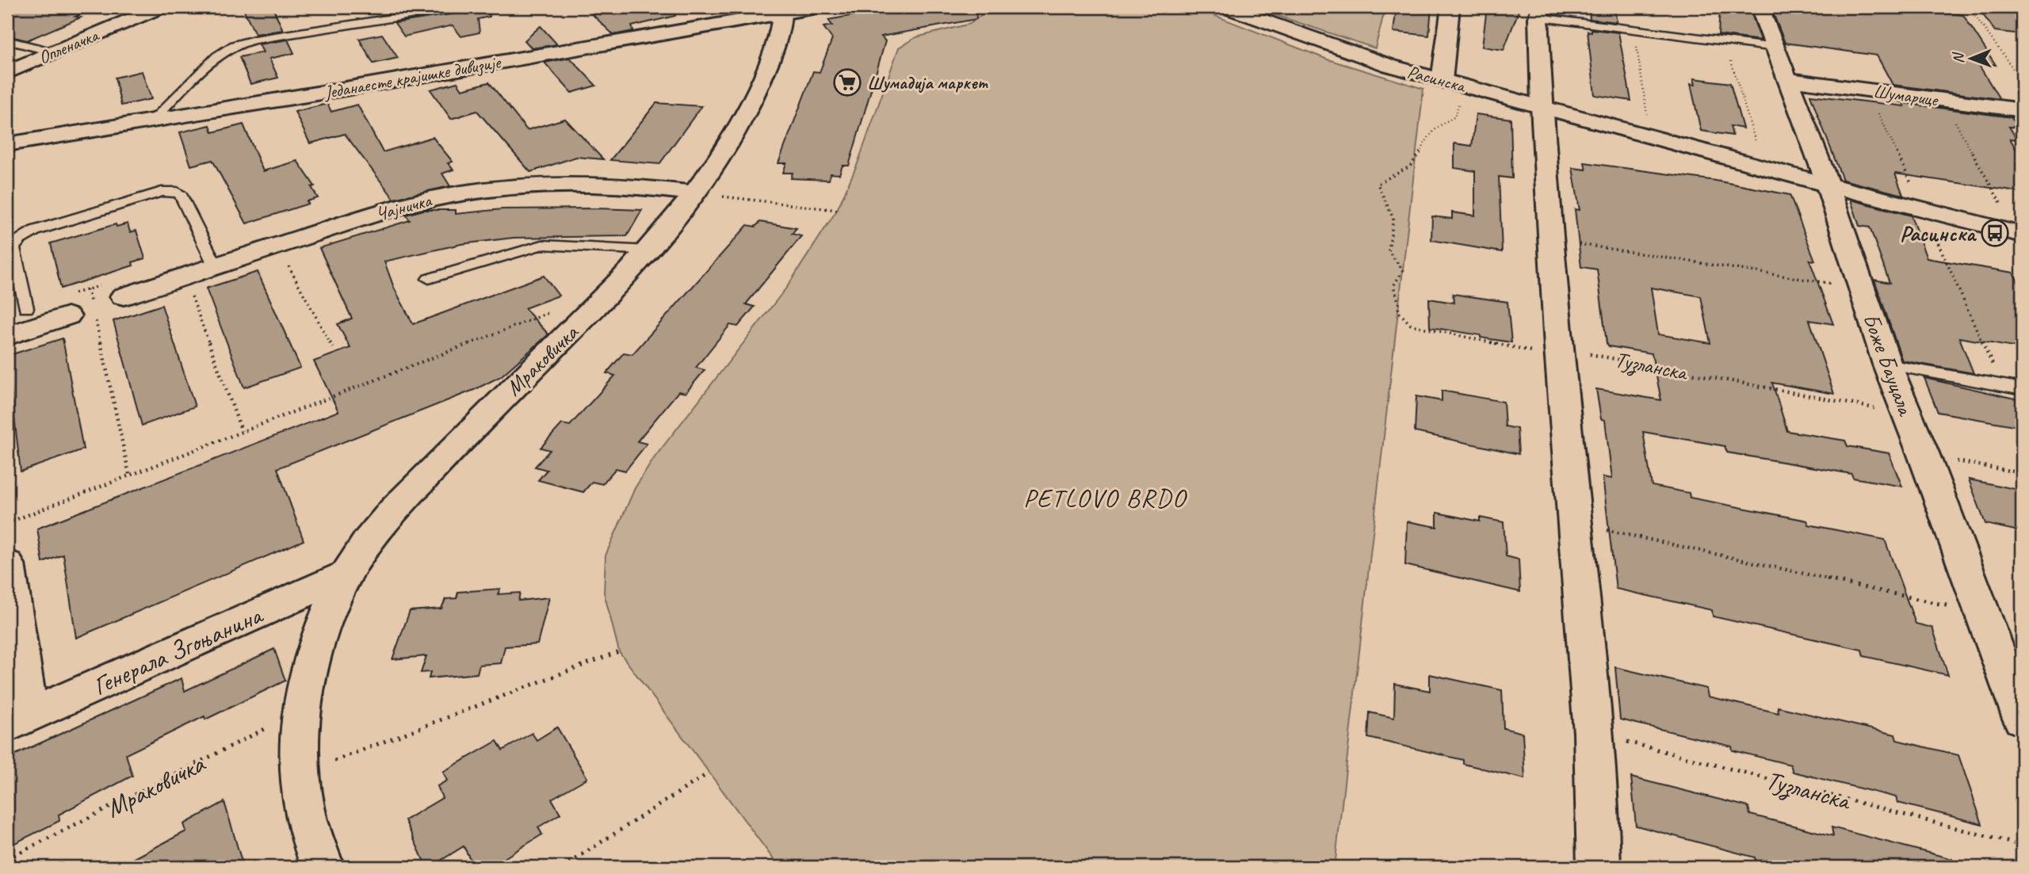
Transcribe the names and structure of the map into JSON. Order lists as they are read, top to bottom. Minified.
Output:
{"streets":{"street":["Опленачка","Једанаесте крајишке дивизије","Расинска","Шумарице","Чајничка","Мраковичка","Боже Бауцала","Генерала Згоњанина"],"path":["Тузланска"]},"crossings":[["Једанаесте крајишке дивизије","Мраковичка"],["Расинска","Боже Бауцала"],["Шумарице","Боже Бауцала"],["Чајничка","Мраковичка"],["Мраковичка","Генерала Згоњанина"],["Боже Бауцала","Тузланска"]],"districts":["PETLOVO BRDO"],"places":{"supermarket":["Шумадија маркет"],"bus stop":["Расинска"]},"north":"left"}
